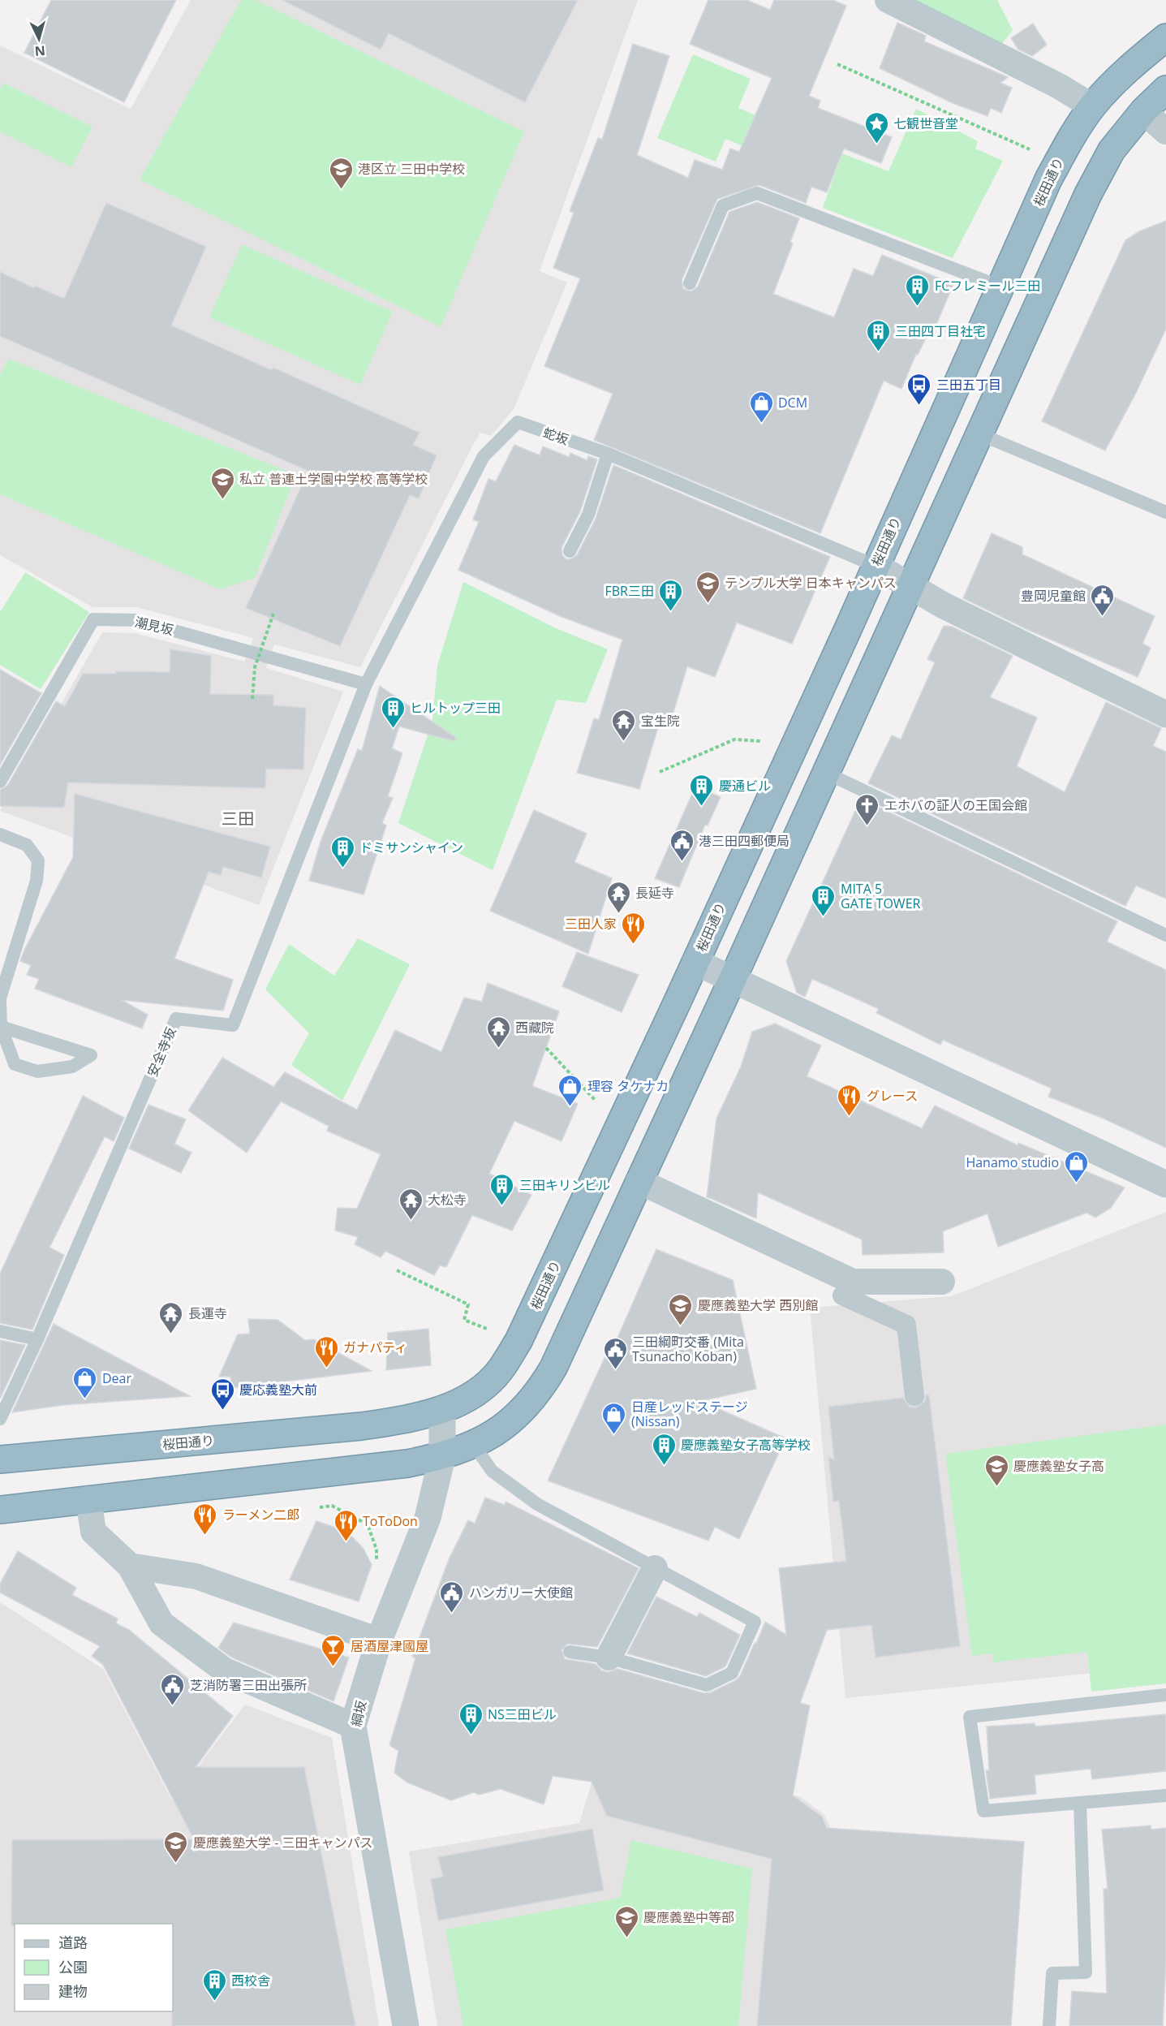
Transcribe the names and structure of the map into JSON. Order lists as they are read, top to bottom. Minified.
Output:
{"streets":{"highway":["桜田通り"],"street":["綱坂"],"lane":["蛇坂","潮見坂","安全寺坂"]},"crossings":[["桜田通り","蛇坂"],["桜田通り","綱坂"],["蛇坂","潮見坂"],["蛇坂","安全寺坂"],["潮見坂","安全寺坂"]],"districts":["三田"],"places":{"place":["七観世音堂"],"school or university":["港区立 三田中学校","私立 普連土学園中学校 高等学校","テンプル大学 日本キャンパス","慶應義塾大学 西別館","慶應義塾女子高","慶應義塾大学 - 三田キャンパス","慶應義塾中等部"],"building":["FCフレミール三田","三田四丁目社宅","FBR三田","ヒルトップ三田","慶通ビル","ドミサンシャイン","MITA 5 GATE TOWER","三田キリンビル","慶應義塾女子高等学校","NS三田ビル","西校舎"],"bus stop":["三田五丁目","慶応義塾大前"],"shop":["DCM","理容 タケナカ","Hanamo studio","Dear","日産レッドステージ (Nissan)"],"public building":["豊岡児童館","港三田四郵便局","三田綱町交番 (Mita Tsunacho Koban)","ハンガリー大使館","芝消防署三田出張所"],"temple":["宝生院","長延寺","西藏院","大松寺","長運寺"],"church":["エホバの証人の王国会館"],"restaurant":["三田人家","グレース","ガナパティ","ラーメン二郎","ToToDon"],"bar":["居酒屋津國屋"]},"legend":["道路","公園","建物"],"north":"bottom"}
